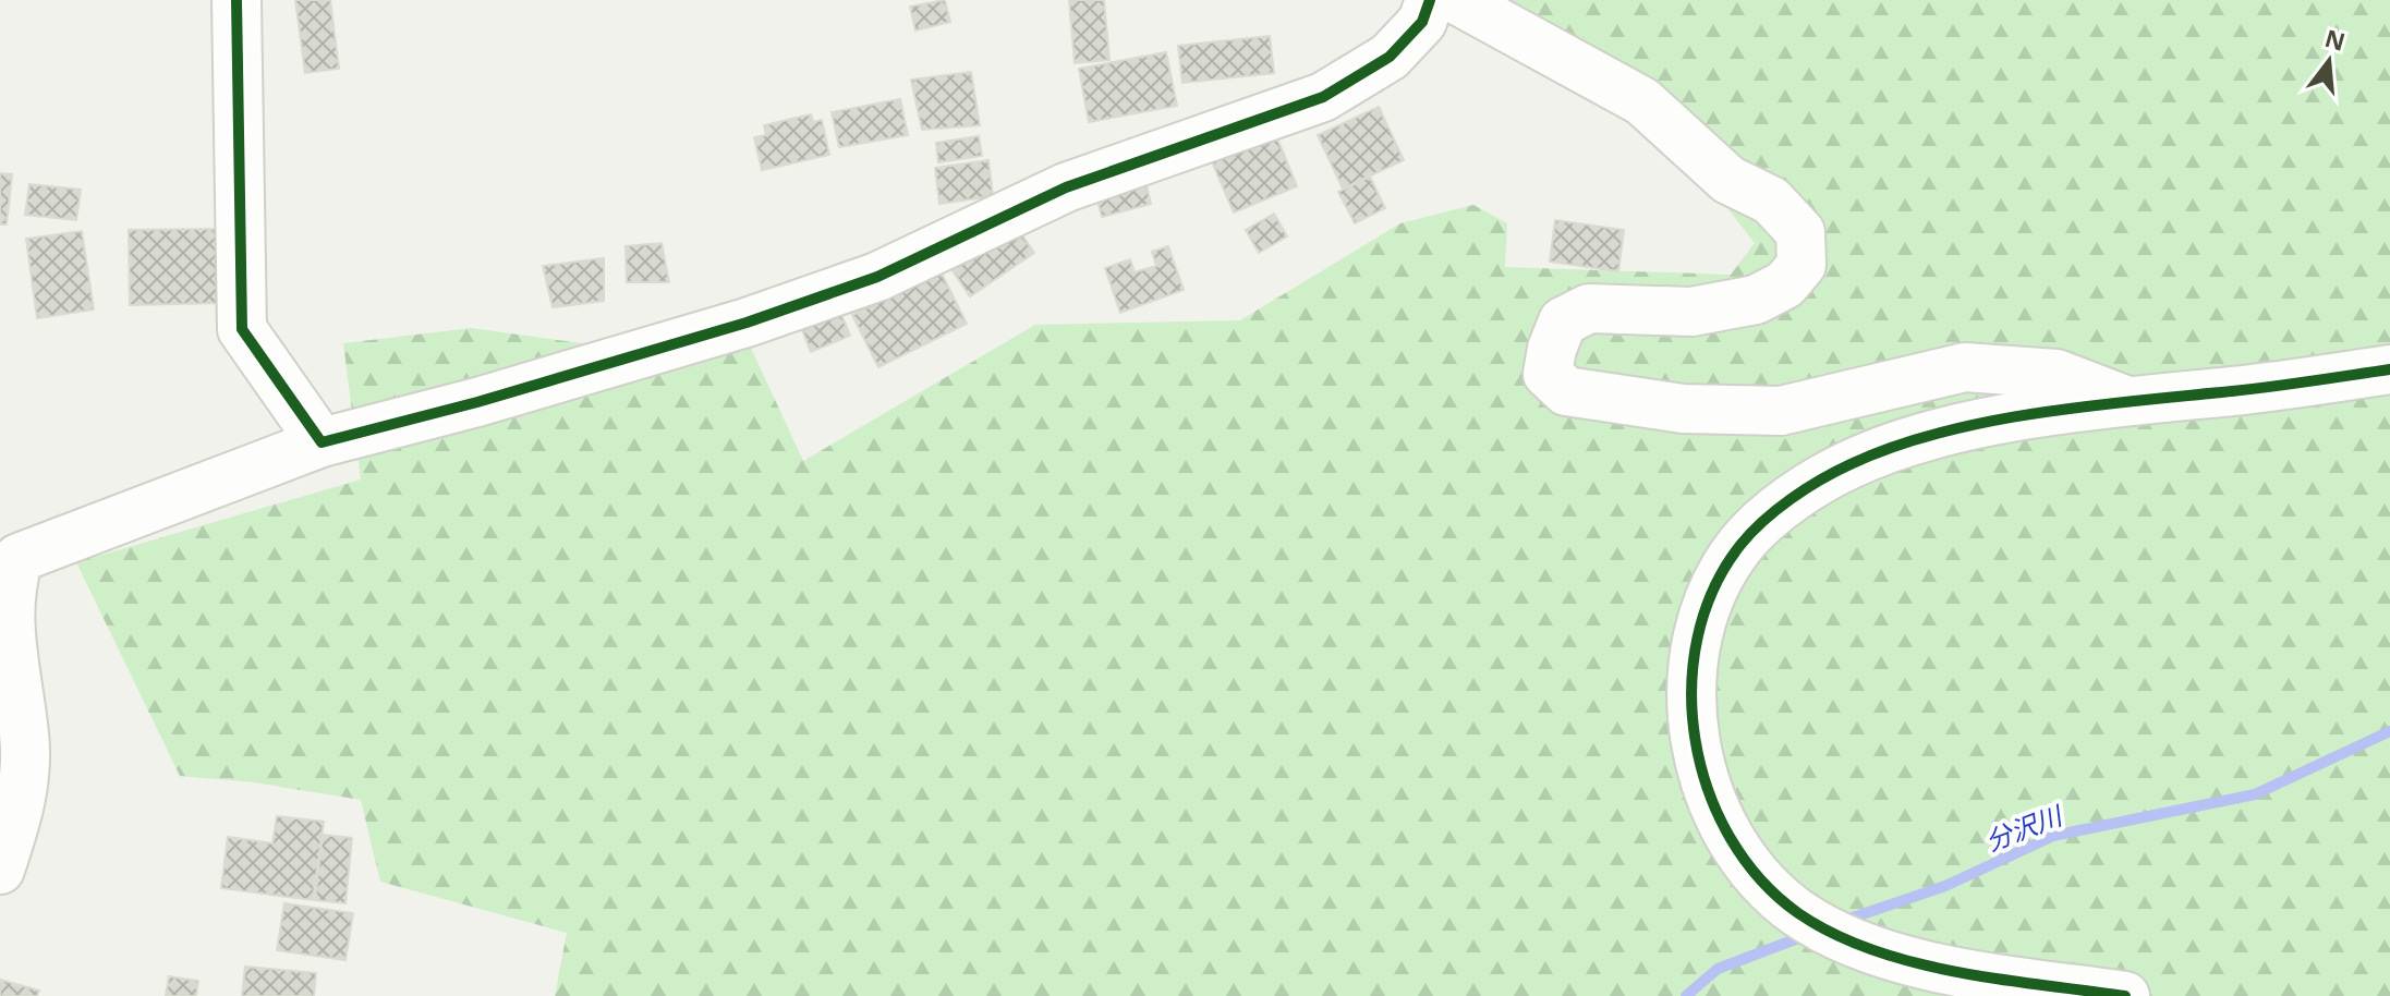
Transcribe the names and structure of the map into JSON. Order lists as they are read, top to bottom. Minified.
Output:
{"water":["分沢川"],"north":"top"}
